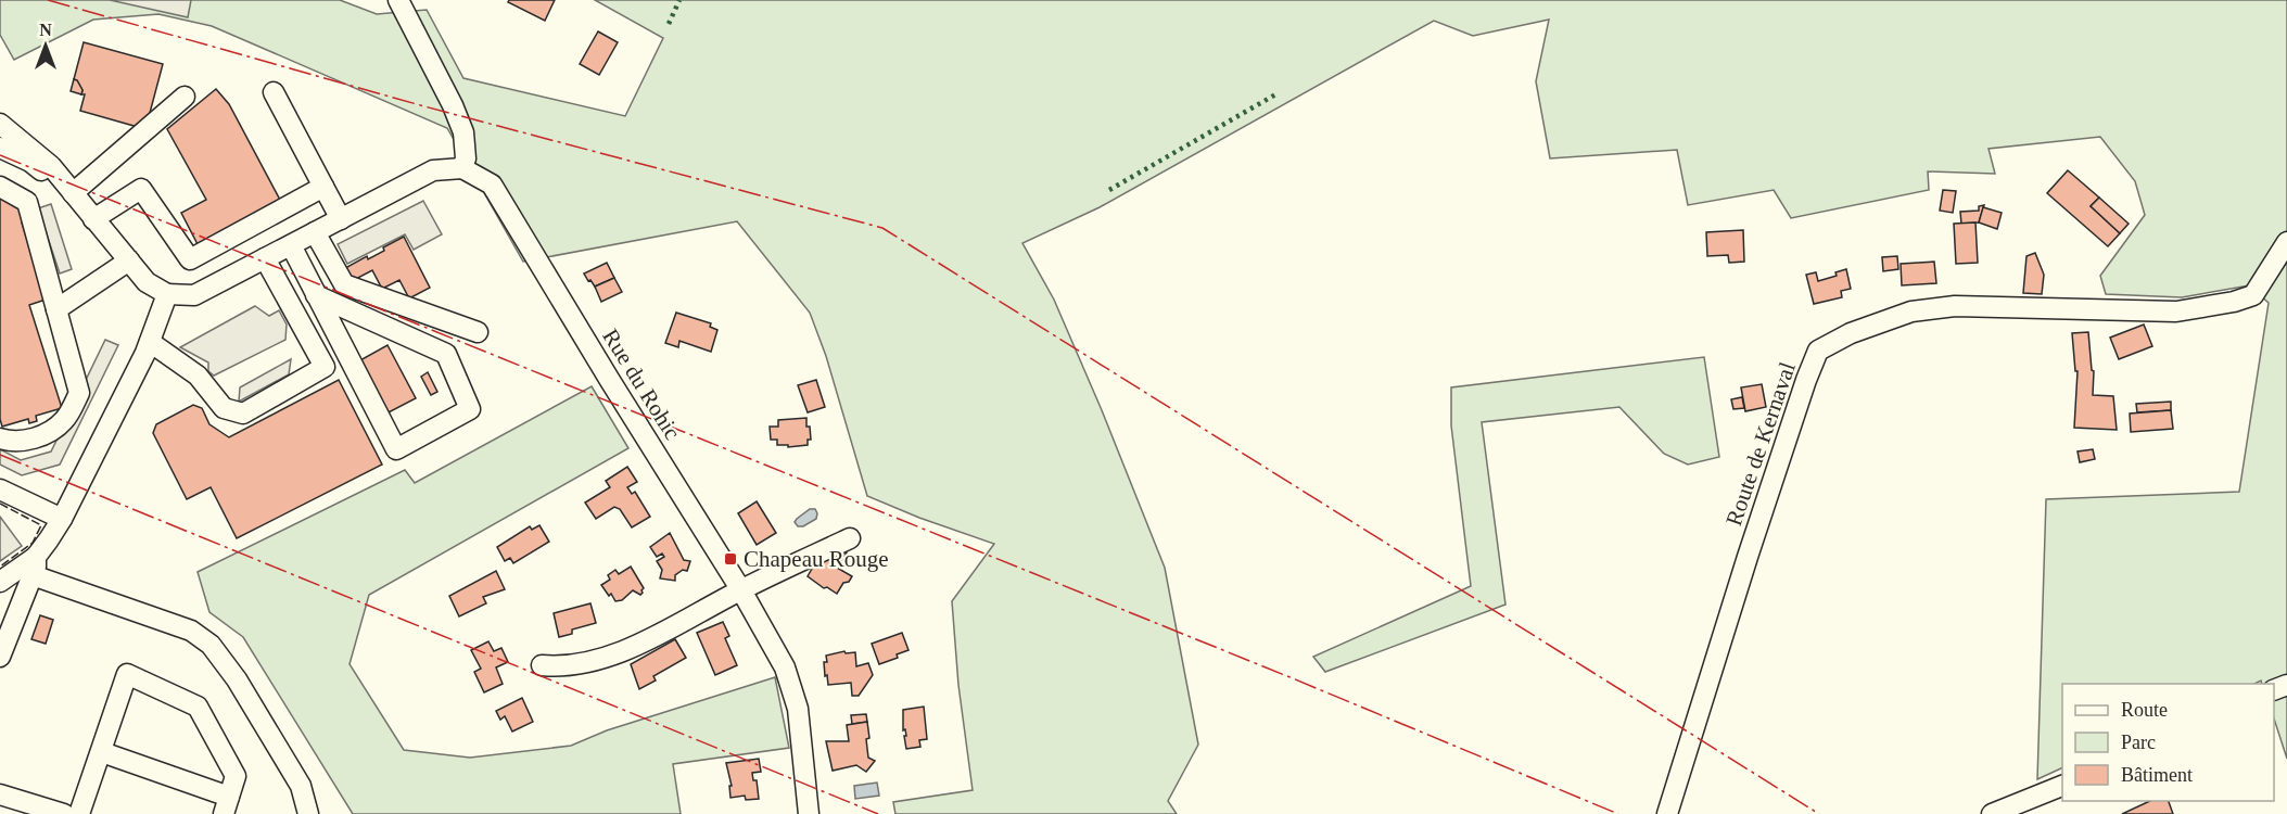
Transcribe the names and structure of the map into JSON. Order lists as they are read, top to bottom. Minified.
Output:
{"streets":{"street":["Rue du Rohic","Route de Kernaval"]},"places":{"transit":["Chapeau Rouge"]},"legend":["Route","Parc","Bâtiment"],"north":"top"}
